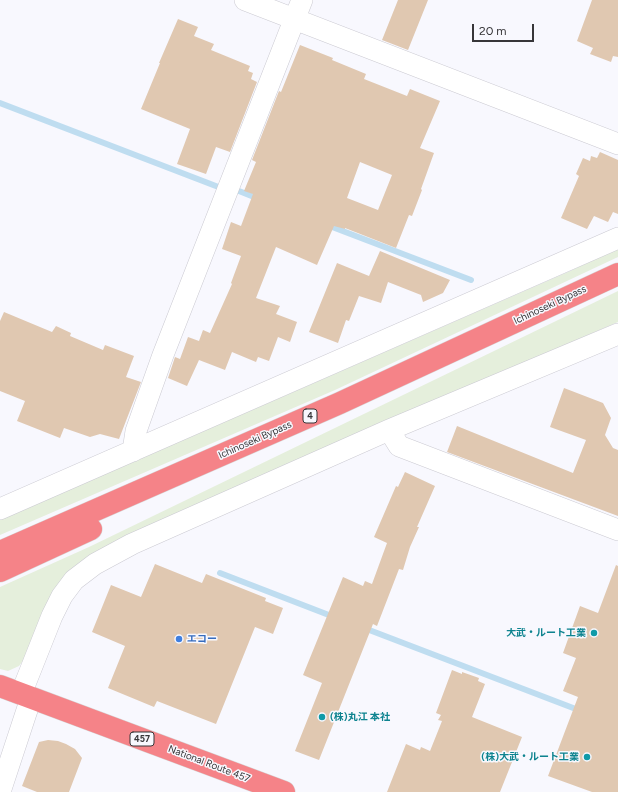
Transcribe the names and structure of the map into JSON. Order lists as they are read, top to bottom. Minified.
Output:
{"streets":{"highway":["Ichinoseki Bypass","4","457","National Route 457"]},"places":["大武・ルート工業","エコー","(株)丸江 本社","(株)大武・ルート工業"],"scale_bar":"20 m"}
